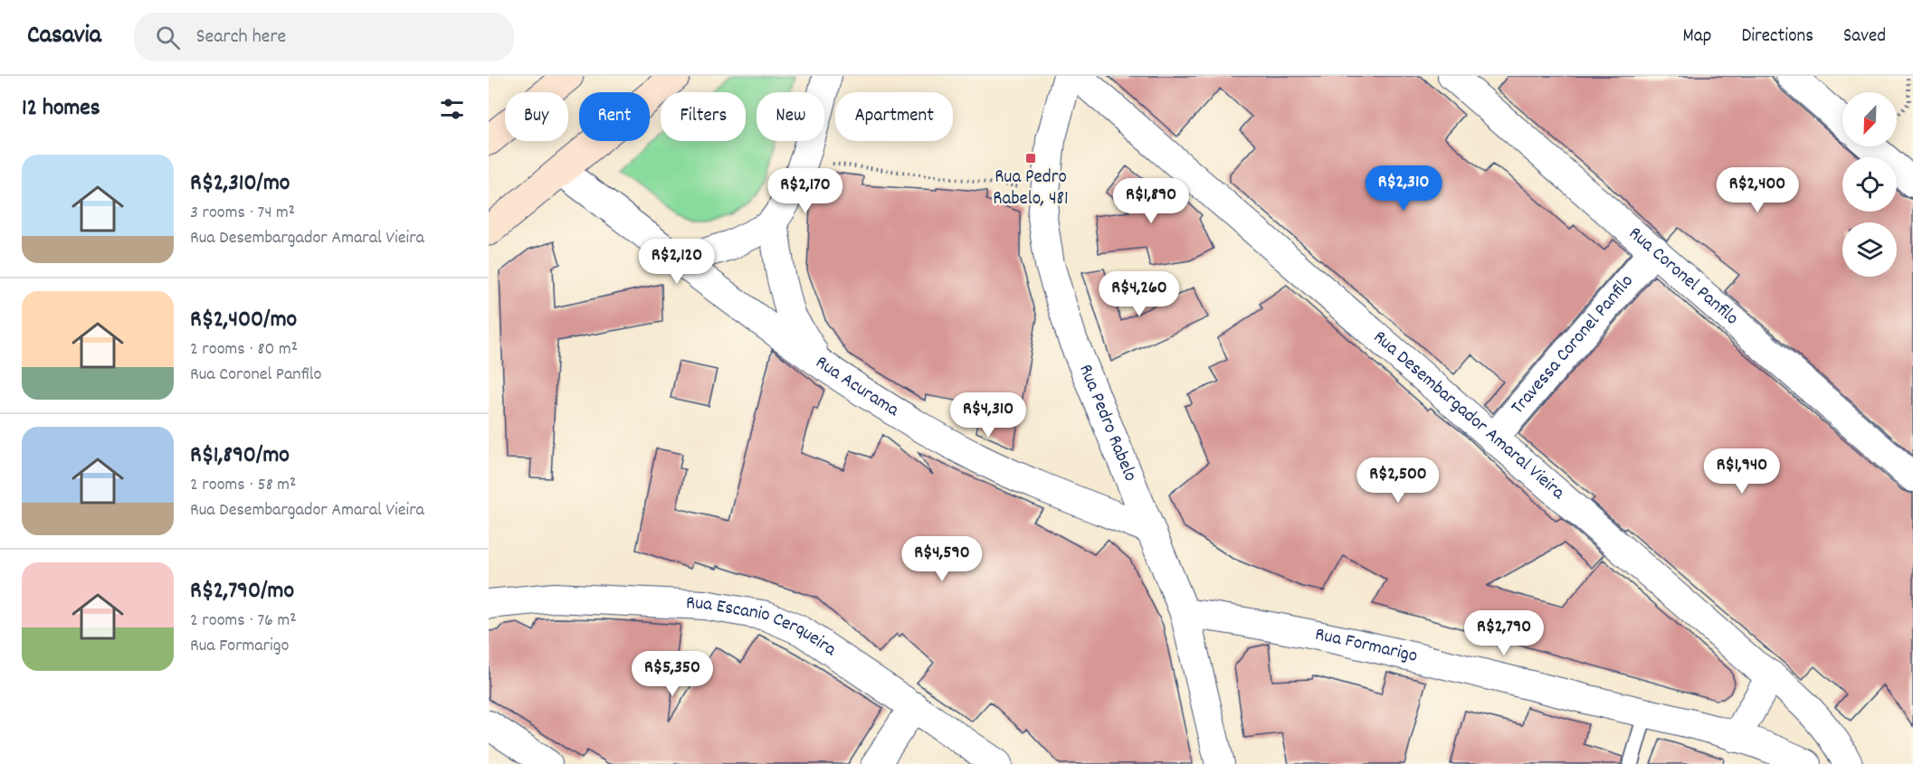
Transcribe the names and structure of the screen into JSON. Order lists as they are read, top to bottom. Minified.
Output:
{"streets":{"street":["Rua Coronel Panfilo","Travessa Coronel Panfilo","Rua Acurama","Rua Desembargador Amaral Vieira","Rua Pedro Rabelo","Rua Escanio Cerqueira","Rua Formarigo"]},"crossings":[["Rua Coronel Panfilo","Travessa Coronel Panfilo"],["Travessa Coronel Panfilo","Rua Desembargador Amaral Vieira"],["Rua Acurama","Rua Pedro Rabelo"],["Rua Pedro Rabelo","Rua Formarigo"]],"places":{"transit":["Rua Pedro Rabelo, 481"]},"north":"bottom left","page":{"header":"Casavia","search":"Search here","nav":["Map","Directions","Saved"],"heading":"12 homes","chip":["Buy","Rent","Filters","New","Apartment"],"list":[{"name":"R$2,310/mo","note":"3 rooms · 74 m² · Rua Desembargador Amaral Vieira"},{"name":"R$2,400/mo","note":"2 rooms · 80 m² · Rua Coronel Panfilo"},{"name":"R$1,890/mo","note":"2 rooms · 58 m² · Rua Desembargador Amaral Vieira"},{"name":"R$2,790/mo","note":"2 rooms · 76 m² · Rua Formarigo"}],"price":["R$2,310","R$2,400","R$2,170","R$1,890","R$2,120","R$4,260","R$4,310","R$1,940","R$2,500","R$4,590","R$2,790","R$5,350"]}}
